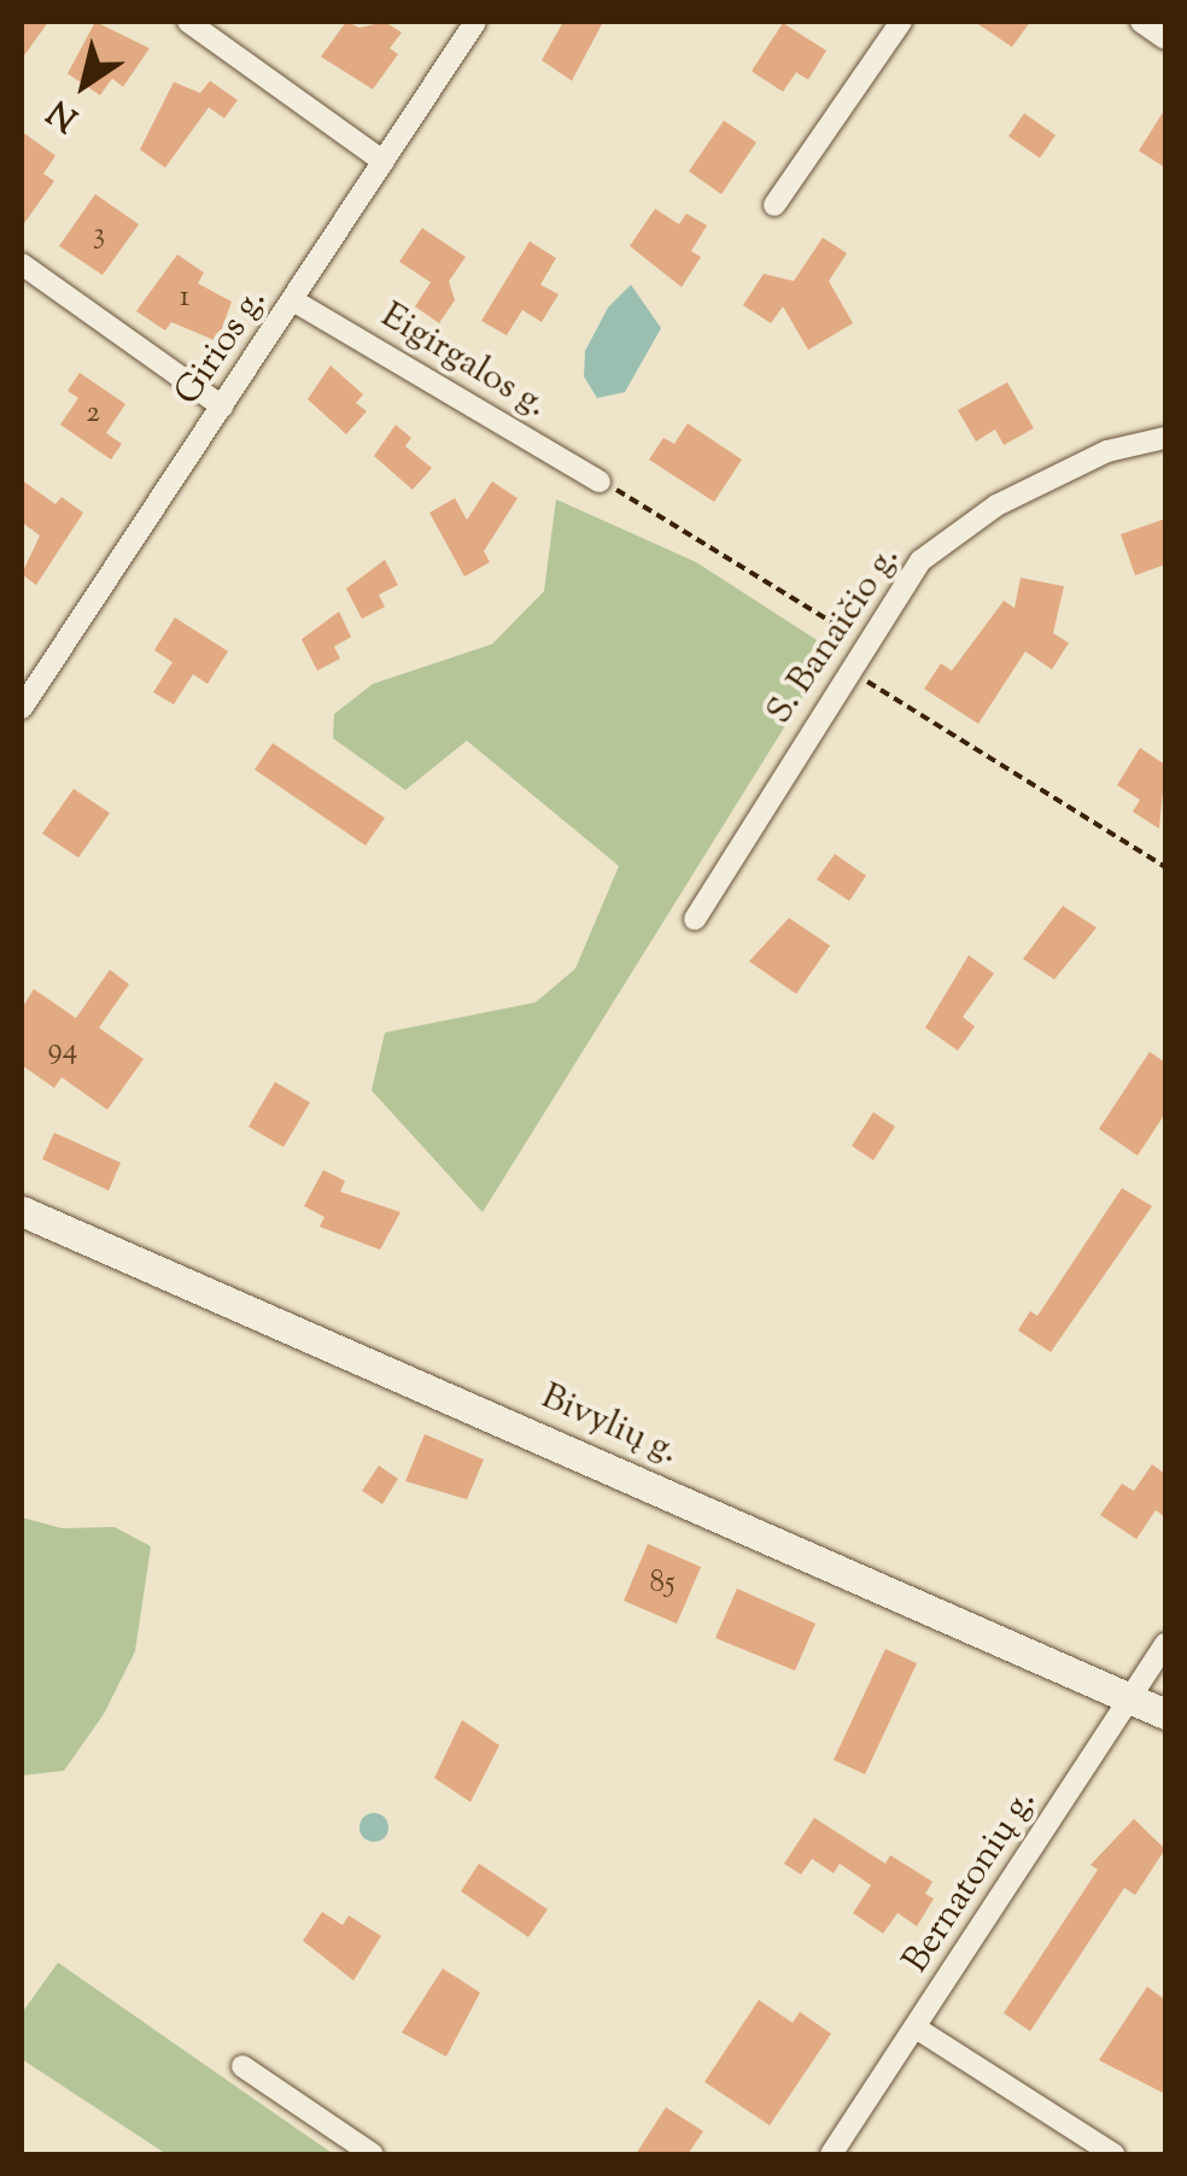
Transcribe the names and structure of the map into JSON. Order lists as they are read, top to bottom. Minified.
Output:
{"streets":{"street":["Girios g.","Eigirgalos g.","S. Banaičio g.","Bivylių g.","Bernatonių g."]},"crossings":[["Girios g.","Eigirgalos g."],["Bivylių g.","Bernatonių g."]],"house_numbers":["3","1","2","94","85"],"north":"bottom left"}
